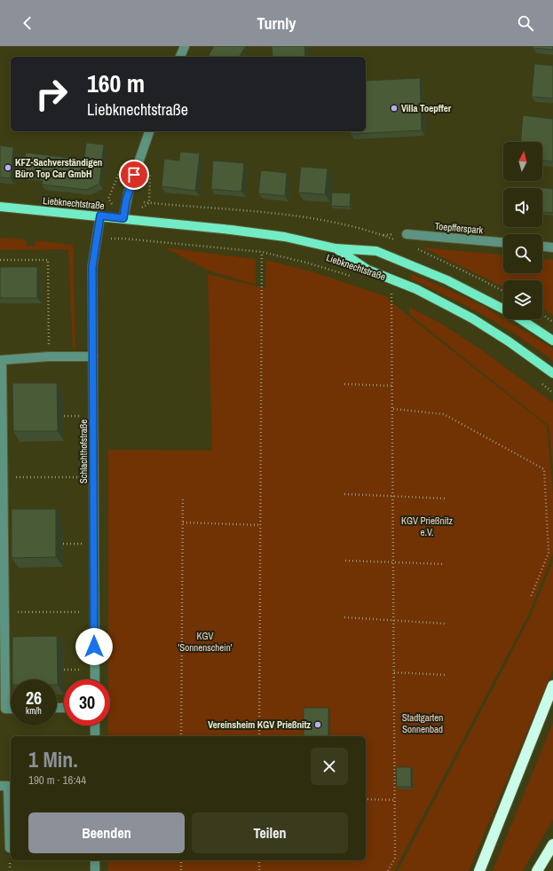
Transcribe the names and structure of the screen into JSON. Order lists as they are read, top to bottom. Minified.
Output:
{"streets":{"main road":["Liebknechtstraße"],"street":["Toepfferspark","Schlachthofstraße"]},"crossings":[["Liebknechtstraße","Schlachthofstraße"]],"parks":["KGV Prießnitz e.V.","KGV 'Sonnenschein'","Stadtgarten Sonnenbad"],"places":["Villa Toepffer","KFZ-Sachverständigen Büro Top Car GmbH","Vereinsheim KGV Prießnitz"],"north":"top","page":{"header":"Turnly","turn":["160 m","Liebknechtstraße"],"speed":"26 km/h","limit":"30","heading":["1 Min.","190 m · 16:44"],"buttons":["Beenden","Teilen"]}}
